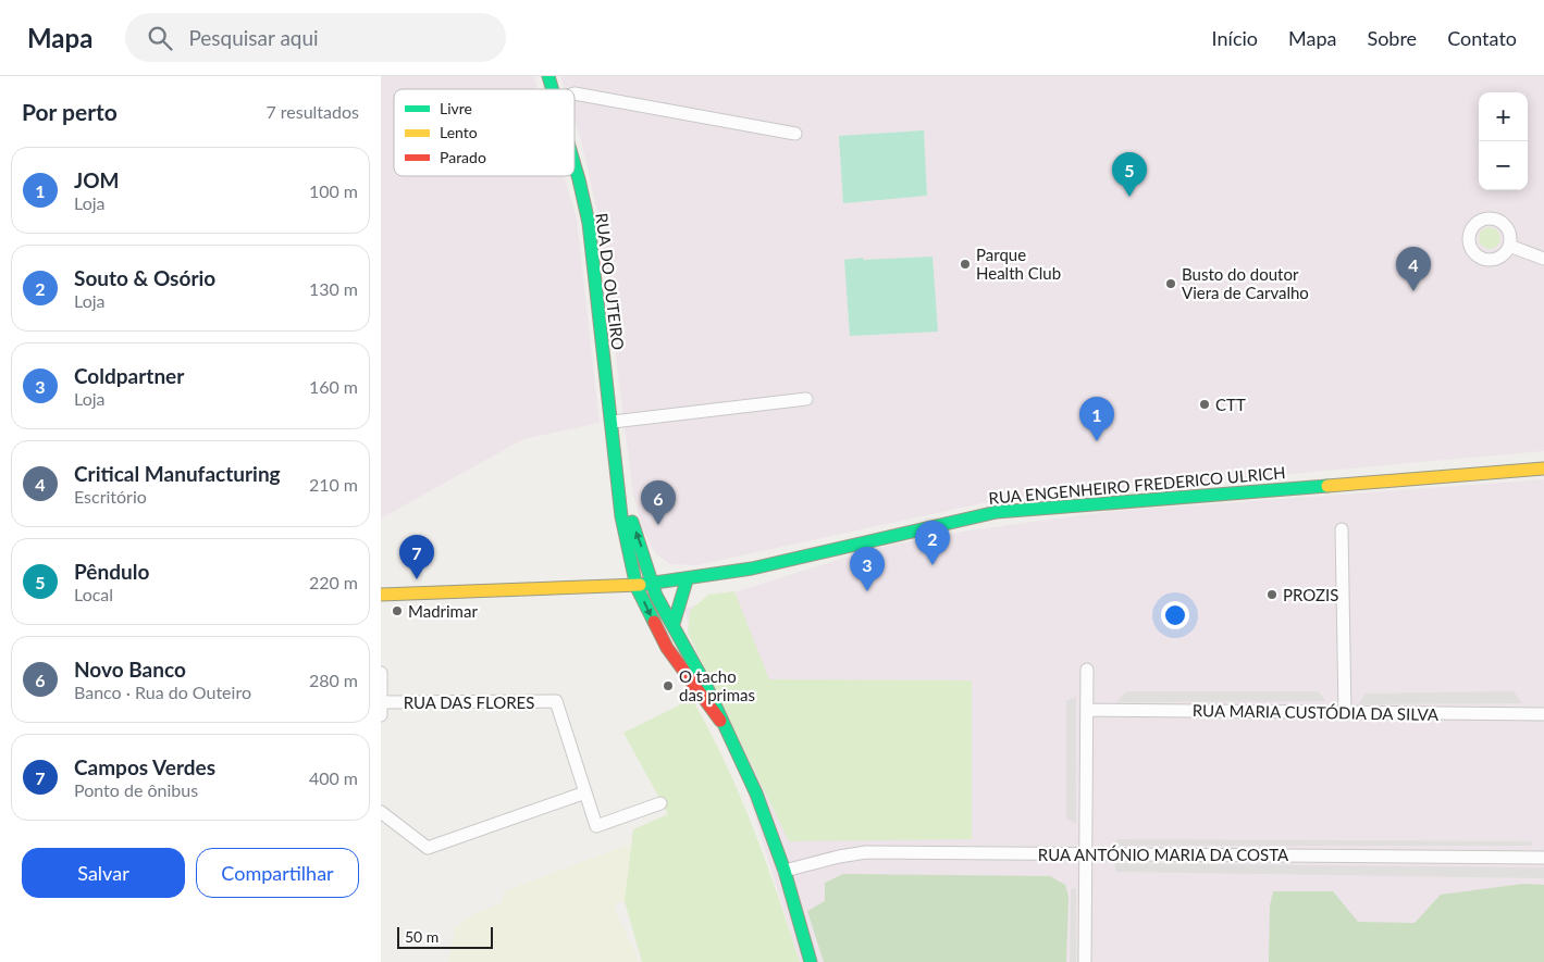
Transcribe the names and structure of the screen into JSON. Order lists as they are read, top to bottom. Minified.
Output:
{"streets":{"main road":["RUA DO OUTEIRO","RUA ENGENHEIRO FREDERICO ULRICH"],"street":["RUA DAS FLORES","RUA MARIA CUSTÓDIA DA SILVA","RUA ANTÓNIO MARIA DA COSTA"]},"crossings":[["RUA DO OUTEIRO","RUA ENGENHEIRO FREDERICO ULRICH"]],"places":["Parque Health Club","Busto do doutor Viera de Carvalho","CTT","PROZIS","Madrimar","O tacho das primas"],"legend":["Livre","Lento","Parado"],"scale_bar":"50 m","page":{"header":"Mapa","search":"Pesquisar aqui","nav":["Início","Mapa","Sobre","Contato"],"heading":["Por perto","7 resultados"],"map_buttons":["+","−"],"list":[{"mark":"1","name":"JOM","note":"Loja","value":"100 m"},{"mark":"2","name":"Souto & Osório","note":"Loja","value":"130 m"},{"mark":"3","name":"Coldpartner","note":"Loja","value":"160 m"},{"mark":"4","name":"Critical Manufacturing","note":"Escritório","value":"210 m"},{"mark":"5","name":"Pêndulo","note":"Local","value":"220 m"},{"mark":"6","name":"Novo Banco","note":"Banco · Rua do Outeiro","value":"280 m"},{"mark":"7","name":"Campos Verdes","note":"Ponto de ônibus","value":"400 m"}],"pins":["5","4","1","6","2","7","3"],"buttons":["Salvar","Compartilhar"],"scale":"50 m"}}
